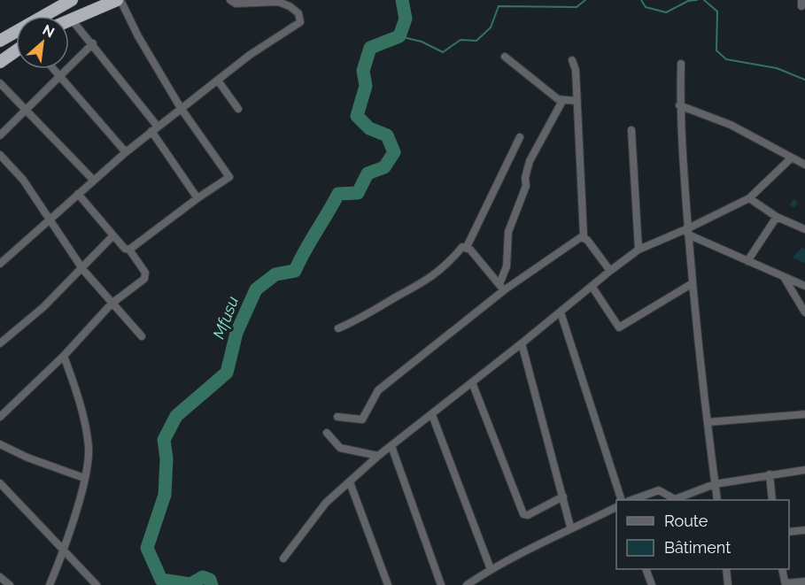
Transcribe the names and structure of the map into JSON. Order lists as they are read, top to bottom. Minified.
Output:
{"water":["Mfusu"],"legend":["Route","Bâtiment"],"north":"top right"}
